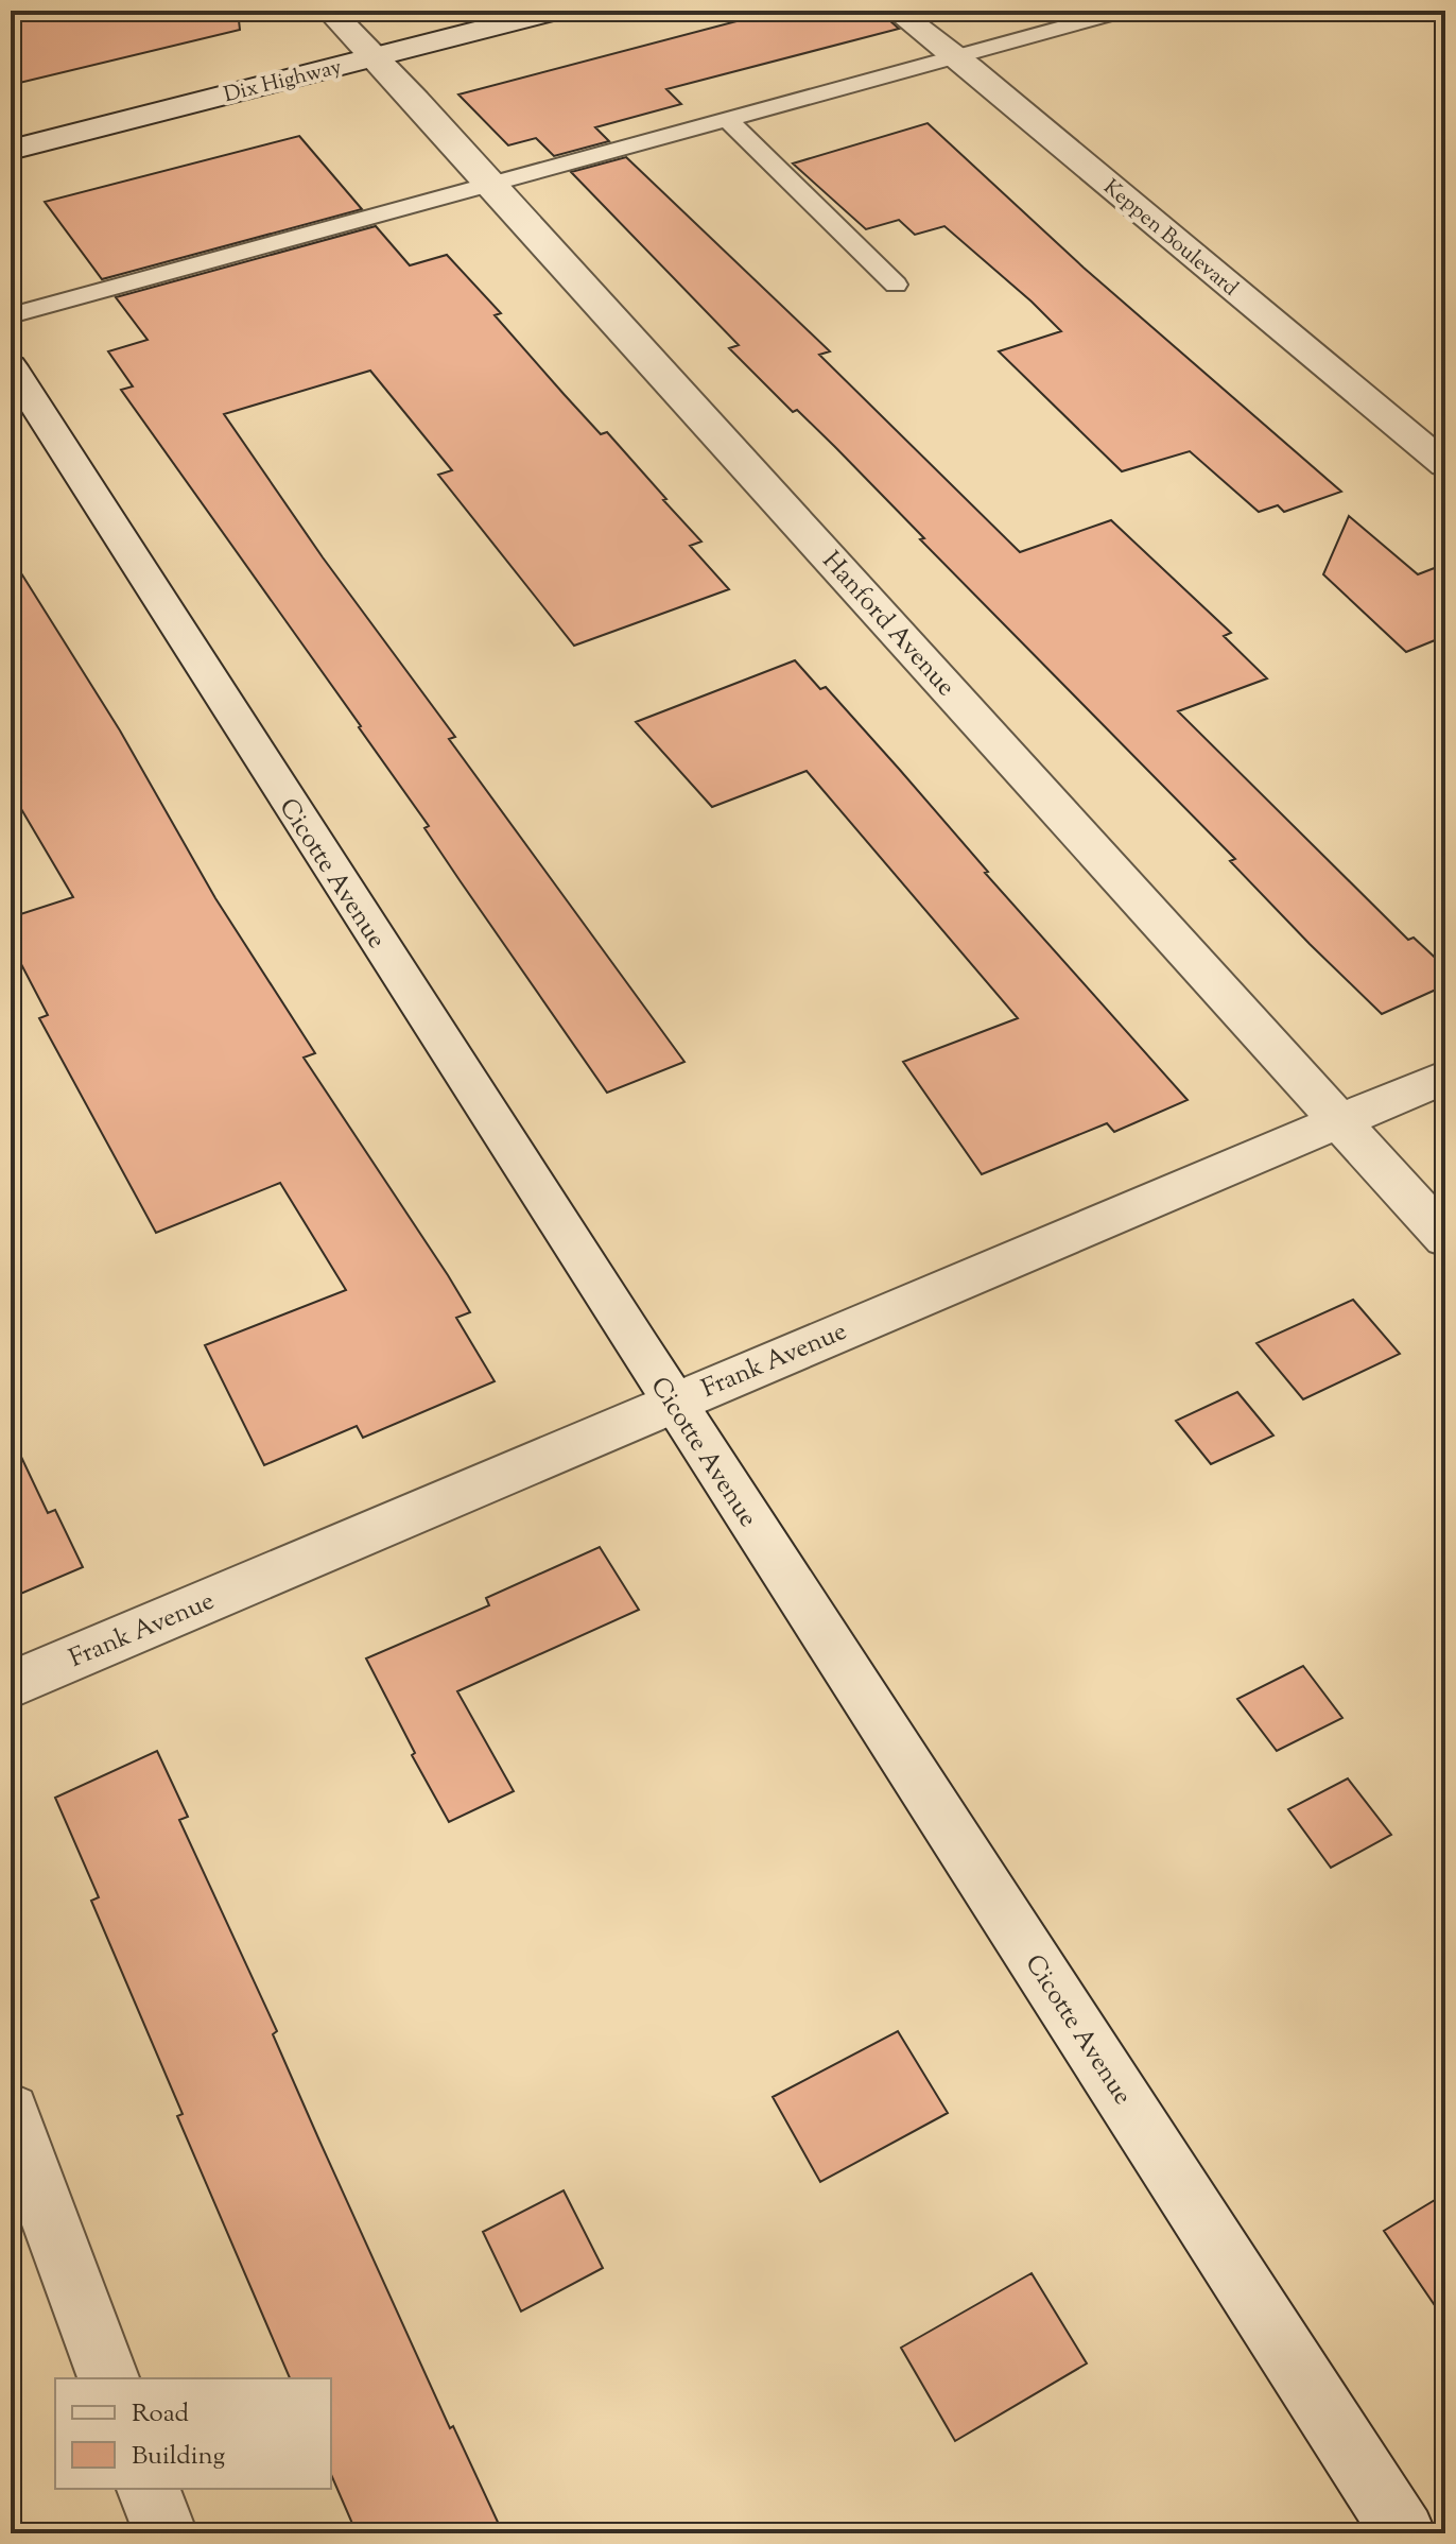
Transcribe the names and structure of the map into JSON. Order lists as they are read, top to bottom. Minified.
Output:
{"streets":{"street":["Dix Highway","Keppen Boulevard","Hanford Avenue","Cicotte Avenue","Frank Avenue"]},"crossings":[["Dix Highway","Hanford Avenue"],["Hanford Avenue","Frank Avenue"],["Cicotte Avenue","Frank Avenue"]],"legend":["Road","Building"]}
